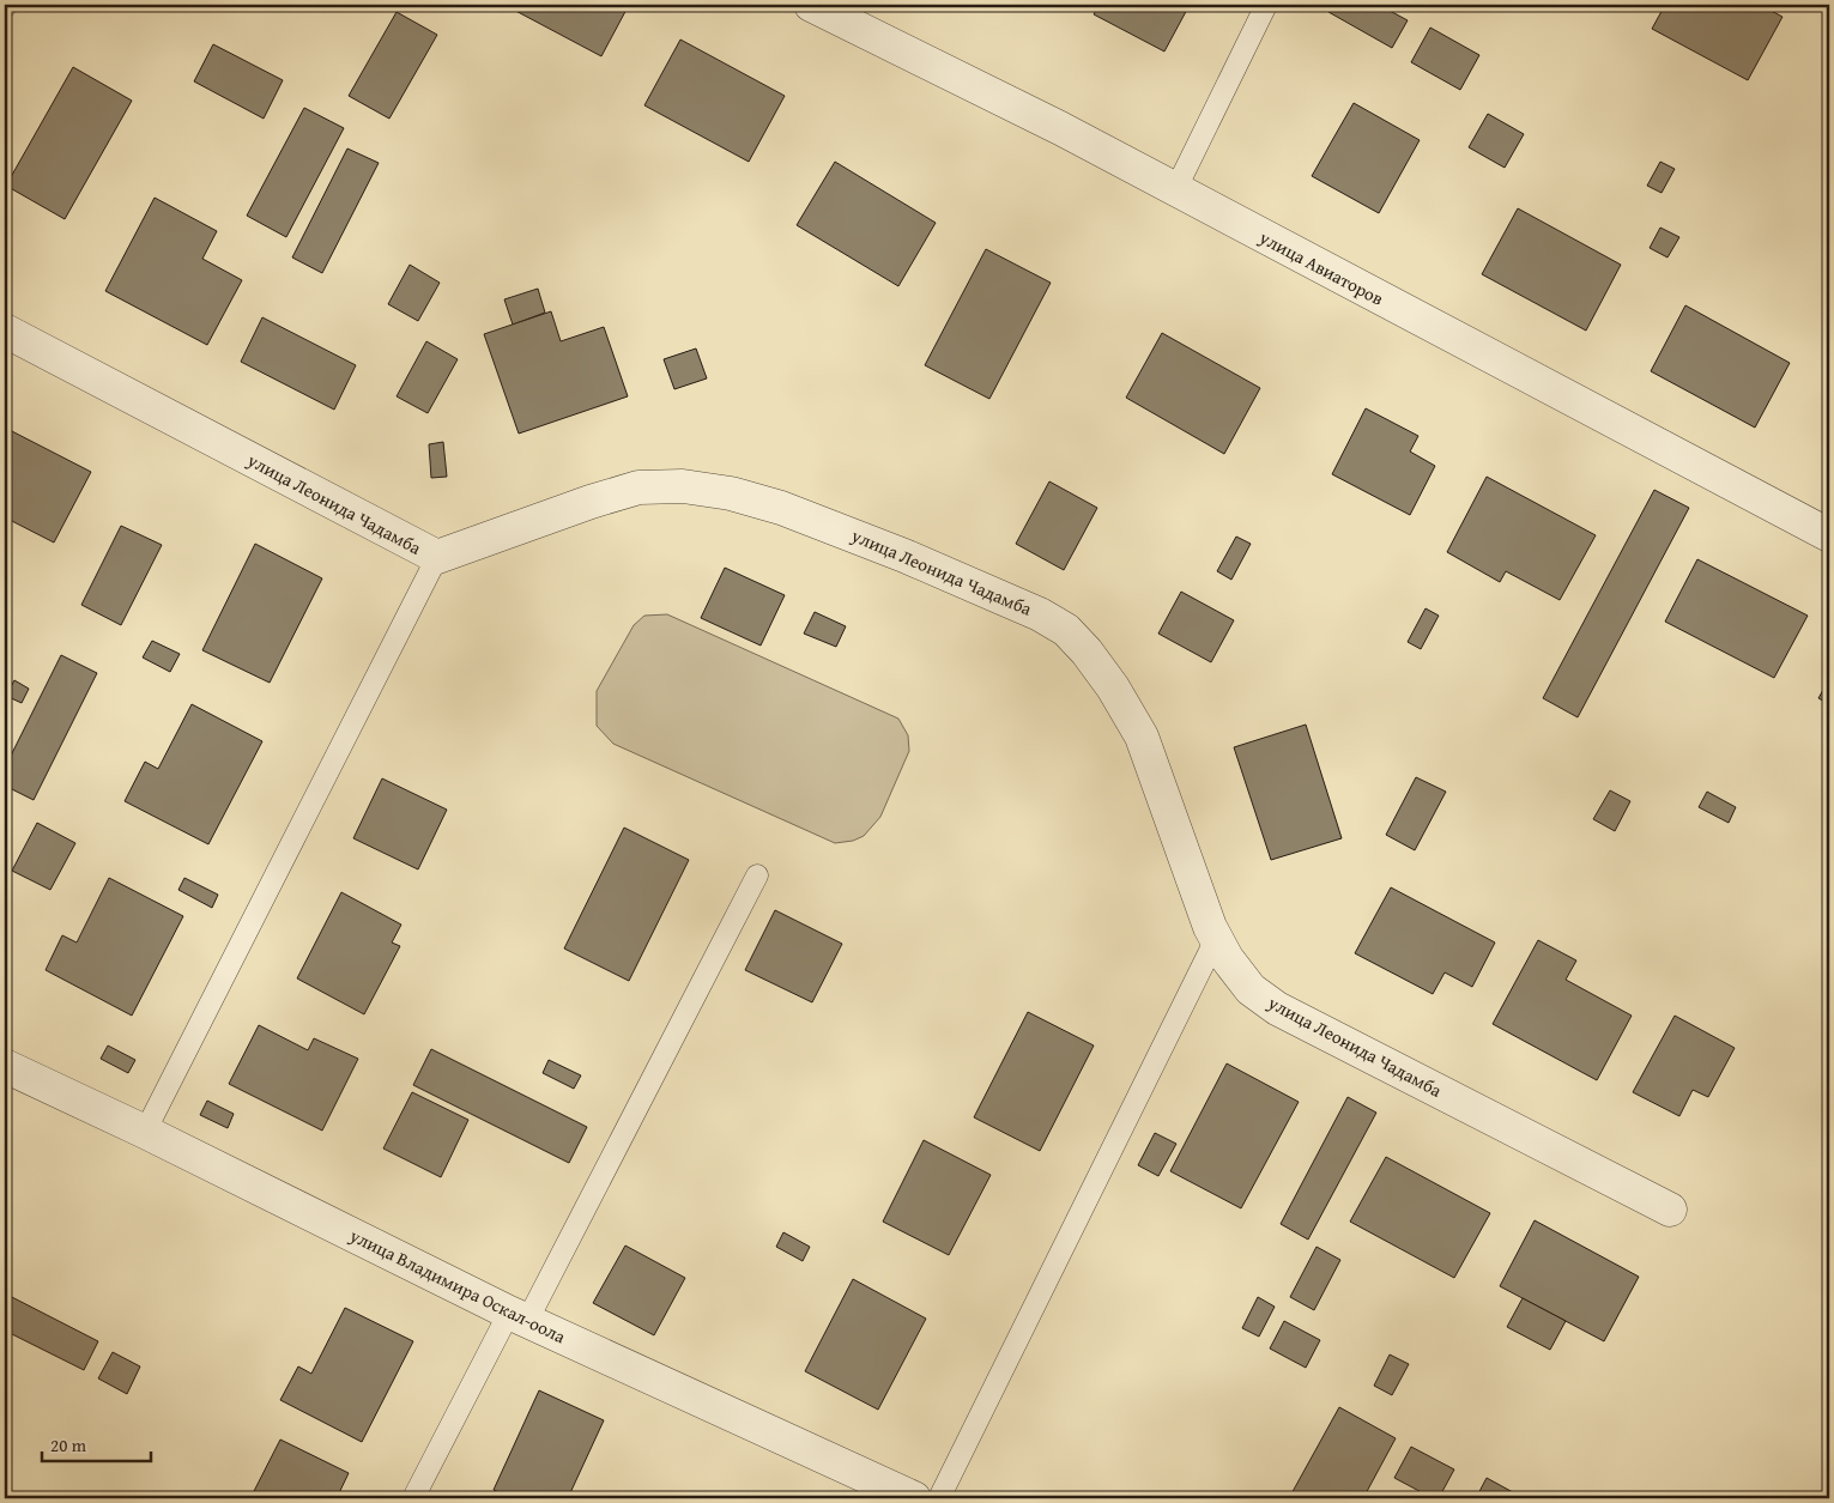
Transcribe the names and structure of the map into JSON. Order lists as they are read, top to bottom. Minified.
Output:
{"streets":{"street":["улица Авиаторов","улица Леонида Чадамба","улица Владимира Оскал-оола"]},"scale_bar":"20 m"}
